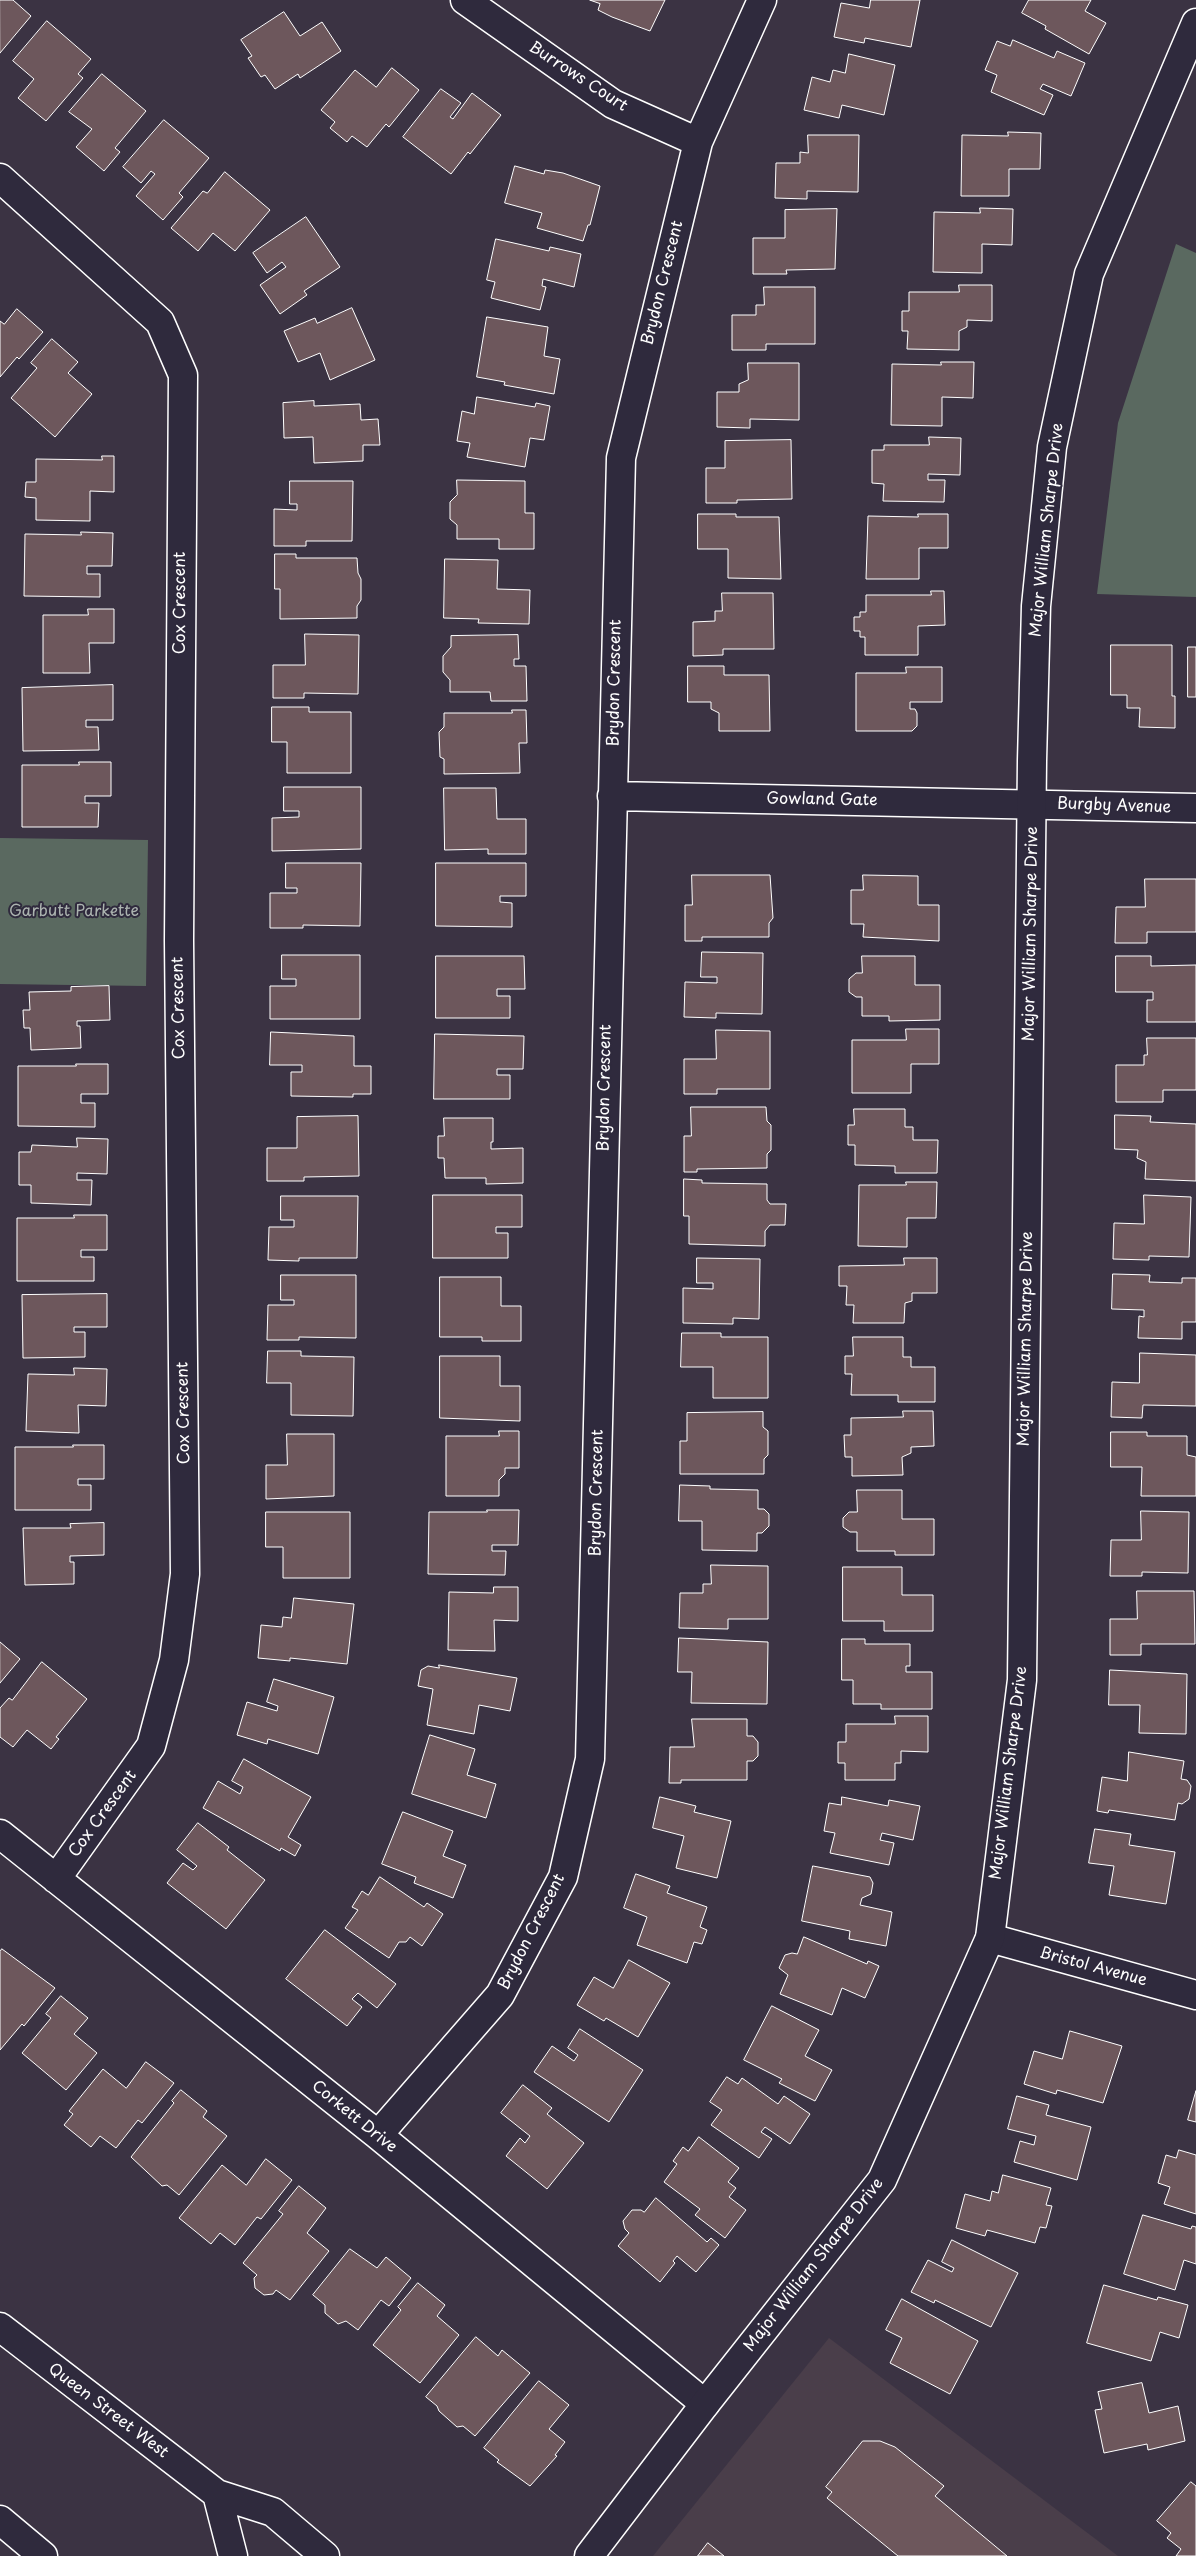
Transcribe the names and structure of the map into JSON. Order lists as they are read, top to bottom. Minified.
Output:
{"streets":{"street":["Burrows Court","Brydon Crescent","Major William Sharpe Drive","Cox Crescent","Gowland Gate","Burgby Avenue","Bristol Avenue","Corkett Drive","Queen Street West"]},"crossings":[["Burrows Court","Brydon Crescent"],["Brydon Crescent","Gowland Gate"],["Brydon Crescent","Corkett Drive"],["Major William Sharpe Drive","Gowland Gate"],["Major William Sharpe Drive","Burgby Avenue"],["Major William Sharpe Drive","Bristol Avenue"],["Major William Sharpe Drive","Corkett Drive"],["Cox Crescent","Corkett Drive"],["Gowland Gate","Burgby Avenue"]],"parks":["Garbutt Parkette"]}
